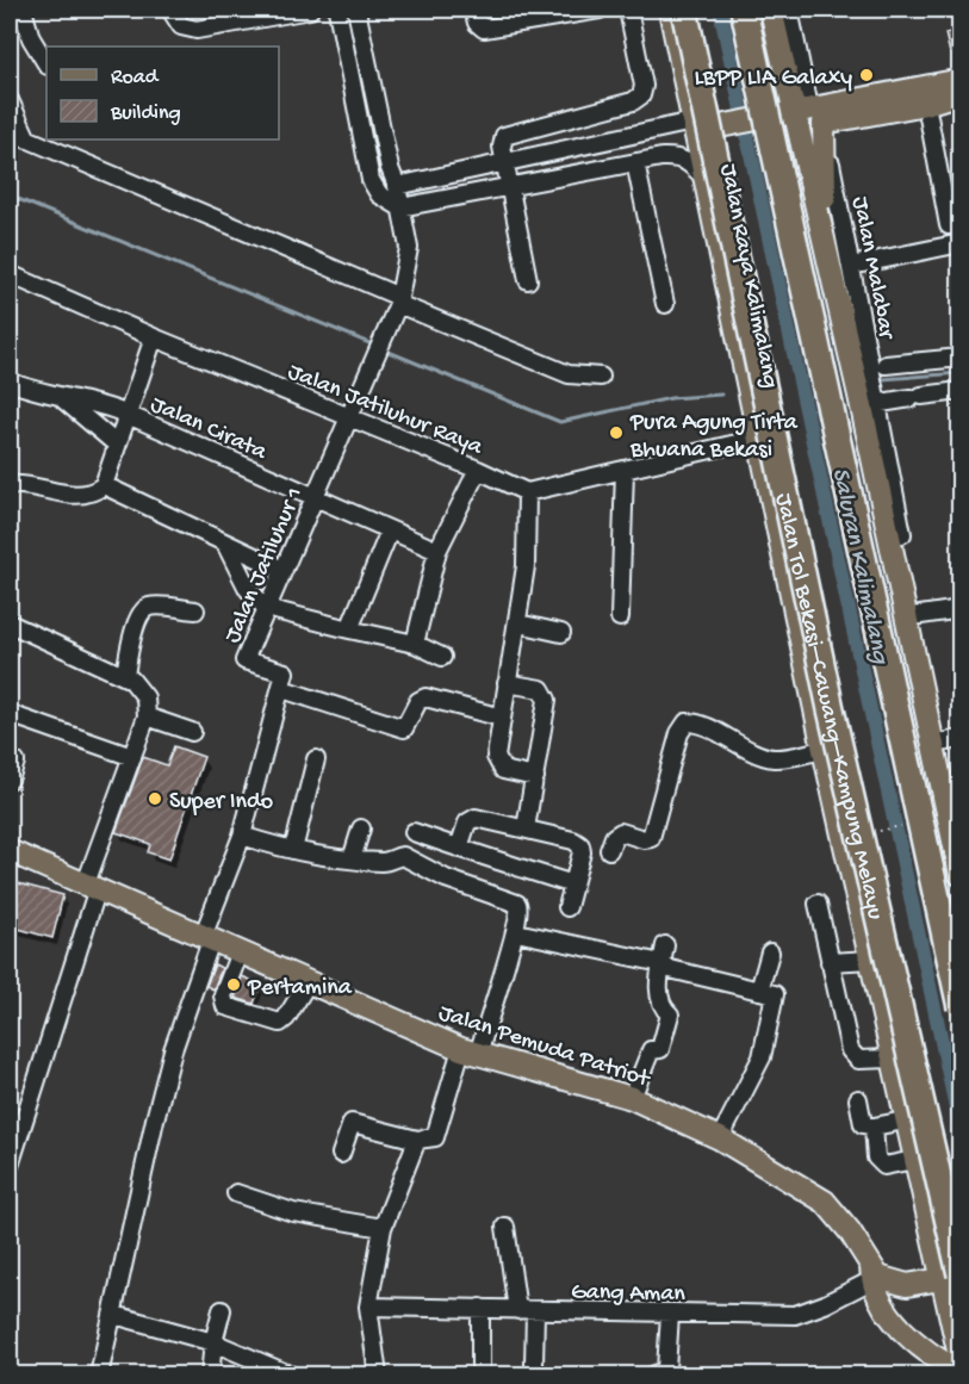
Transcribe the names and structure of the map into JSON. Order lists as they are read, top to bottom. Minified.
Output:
{"streets":{"highway":["Jalan Tol Bekasi–Cawang–Kampung Melayu"],"main road":["Jalan Raya Kalimalang","Jalan Pemuda Patriot"],"street":["Jalan Malabar","Jalan Jatiluhur Raya","Jalan Cirata","Jalan Jatiluhur 1","Gang Aman"]},"crossings":[["Jalan Raya Kalimalang","Jalan Tol Bekasi–Cawang–Kampung Melayu"],["Jalan Jatiluhur Raya","Jalan Jatiluhur 1"],["Jalan Cirata","Jalan Jatiluhur 1"],["Jalan Jatiluhur 1","Jalan Pemuda Patriot"],["Jalan Pemuda Patriot","Gang Aman"]],"water":["Saluran Kalimalang"],"places":["LBPP LIA Galaxy","Pura Agung Tirta Bhuana Bekasi","Super Indo","Pertamina"],"legend":["Road","Building"]}
